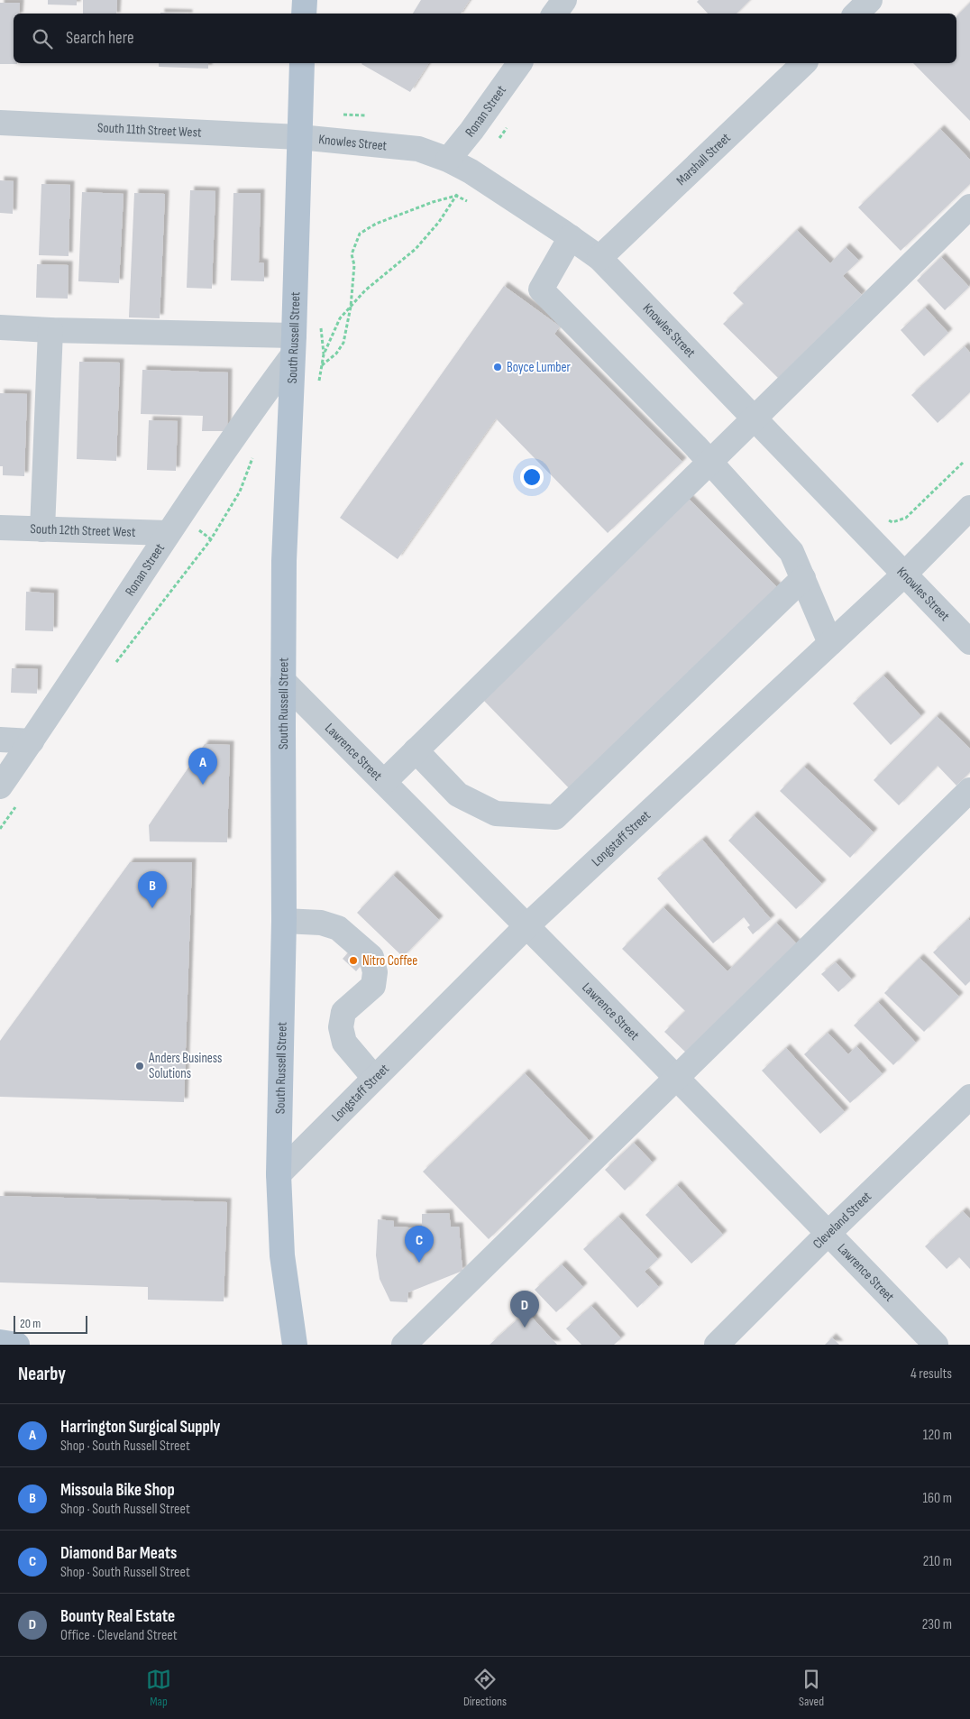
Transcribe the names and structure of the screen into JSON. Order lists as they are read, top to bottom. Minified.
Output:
{"streets":{"main road":["South Russell Street"],"street":["Ronan Street","South 11th Street West","Knowles Street","Marshall Street","South 12th Street West","Lawrence Street","Longstaff Street","Cleveland Street"]},"crossings":[["Ronan Street","Knowles Street"],["Ronan Street","South Russell Street"],["Ronan Street","South 12th Street West"],["South 11th Street West","Knowles Street"],["South 11th Street West","South Russell Street"],["Knowles Street","Marshall Street"],["Knowles Street","South Russell Street"],["Knowles Street","Longstaff Street"],["South Russell Street","Lawrence Street"],["South Russell Street","Longstaff Street"],["Lawrence Street","Longstaff Street"],["Lawrence Street","Cleveland Street"]],"places":["Boyce Lumber","Nitro Coffee","Anders Business Solutions"],"scale_bar":"20 m","page":{"search":"Search here","pins":["A","B","C","D"],"scale":"20 m","heading":["Nearby","4 results"],"list":[{"mark":"A","name":"Harrington Surgical Supply","note":"Shop · South Russell Street","value":"120 m"},{"mark":"B","name":"Missoula Bike Shop","note":"Shop · South Russell Street","value":"160 m"},{"mark":"C","name":"Diamond Bar Meats","note":"Shop · South Russell Street","value":"210 m"},{"mark":"D","name":"Bounty Real Estate","note":"Office · Cleveland Street","value":"230 m"}],"nav":["Map","Directions","Saved"]}}
